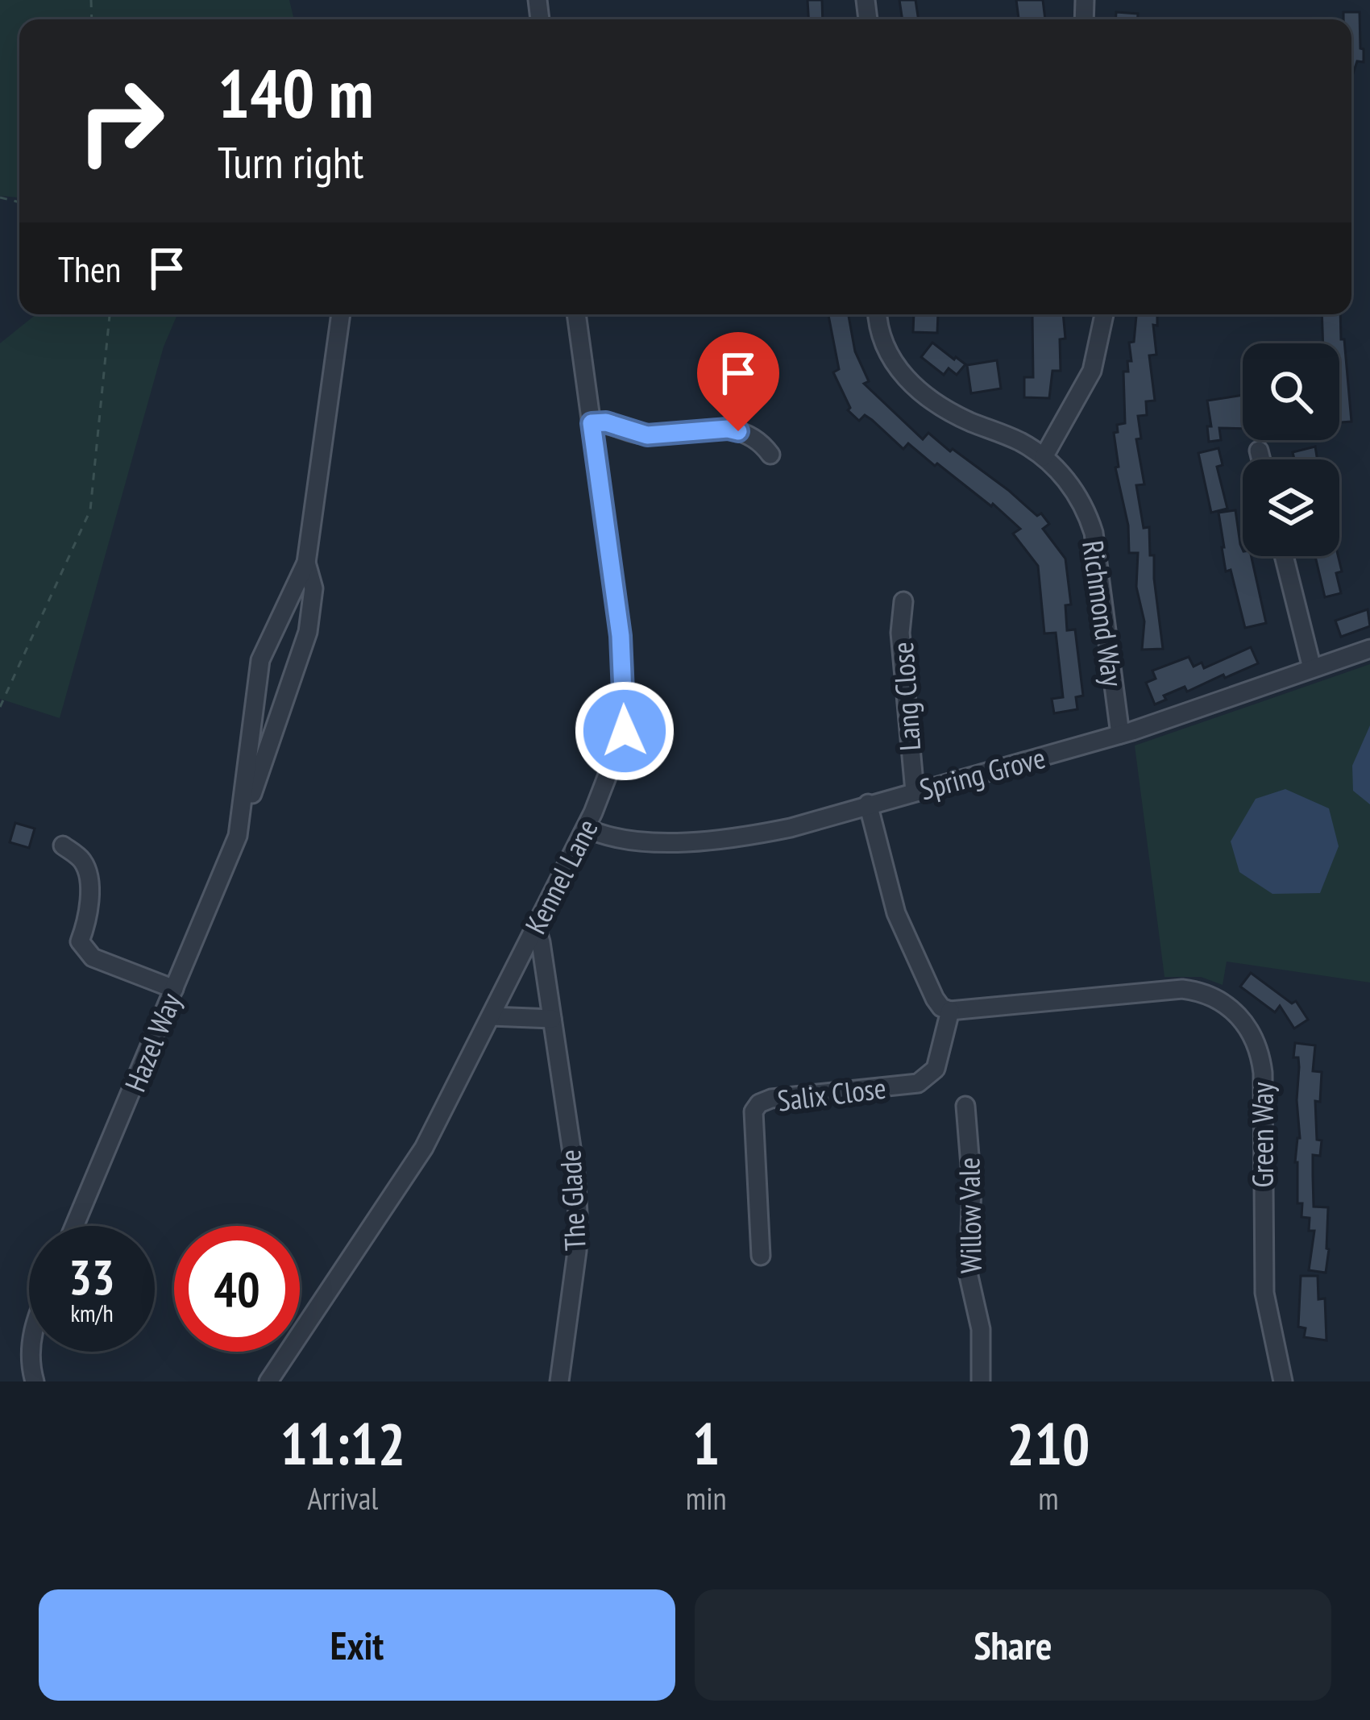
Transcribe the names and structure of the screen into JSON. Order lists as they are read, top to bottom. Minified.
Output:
{"streets":{"street":["Richmond Way","Lang Close","Spring Grove","Kennel Lane","Hazel Way","Salix Close","Green Way","The Glade","Willow Vale"]},"crossings":[["Richmond Way","Spring Grove"],["Lang Close","Spring Grove"],["Spring Grove","Kennel Lane"],["Kennel Lane","The Glade"],["Salix Close","Green Way"]],"page":{"turn":["140 m","Turn right"],"then":"Then","speed":"33 km/h","limit":"40","eta":["11:12","Arrival","1","min","210","m"],"buttons":["Exit","Share"]}}
